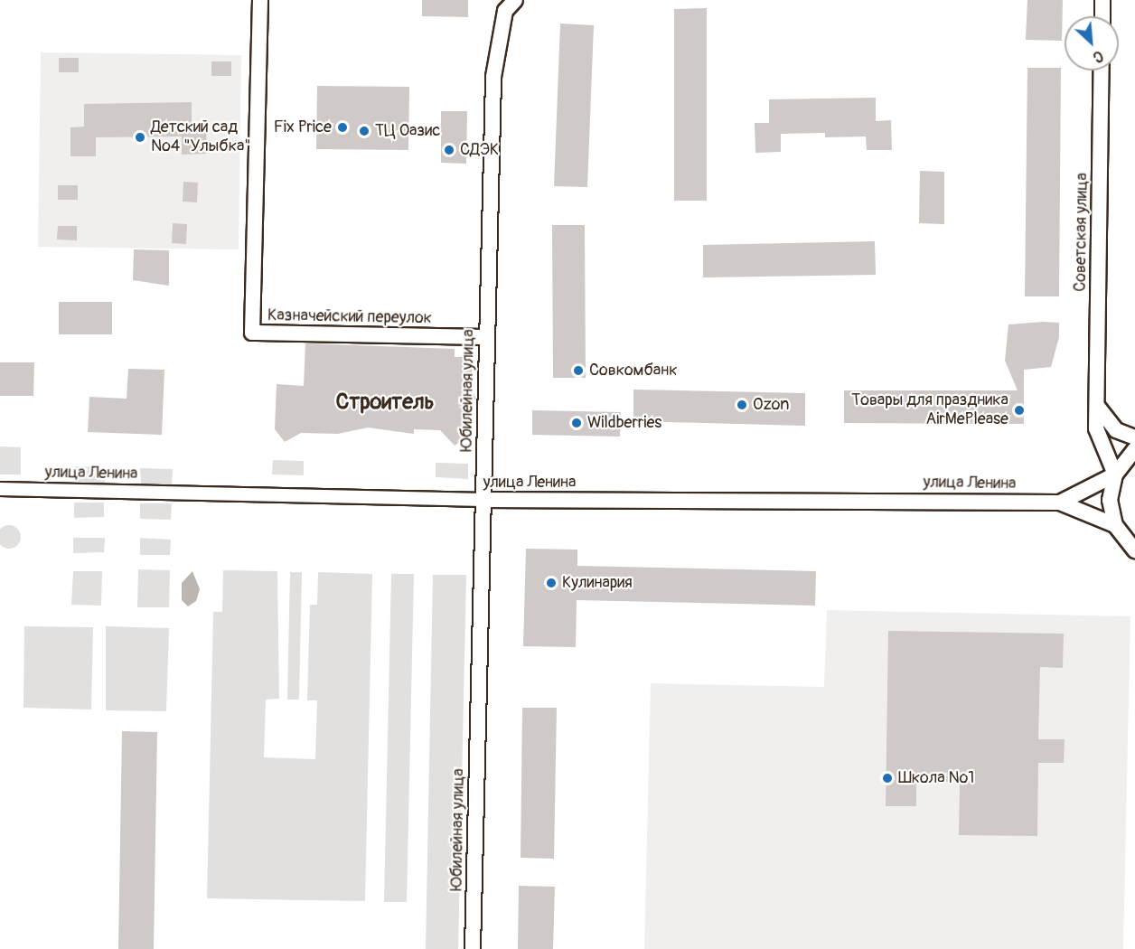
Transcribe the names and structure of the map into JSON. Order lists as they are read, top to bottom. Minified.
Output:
{"streets":{"street":["Советская улица","Казначейский переулок","Юбилейная улица","улица Ленина"]},"crossings":[["Казначейский переулок","Юбилейная улица"],["Юбилейная улица","улица Ленина"]],"districts":["Строитель"],"places":["Fix Price","ТЦ Оазис","Детский сад №4 \"Улыбка\"","СДЭК","Совкомбанк","Ozon","Товары для праздника AirMePlease","Wildberries","Кулинария","Школа №1"],"north":"bottom right"}
